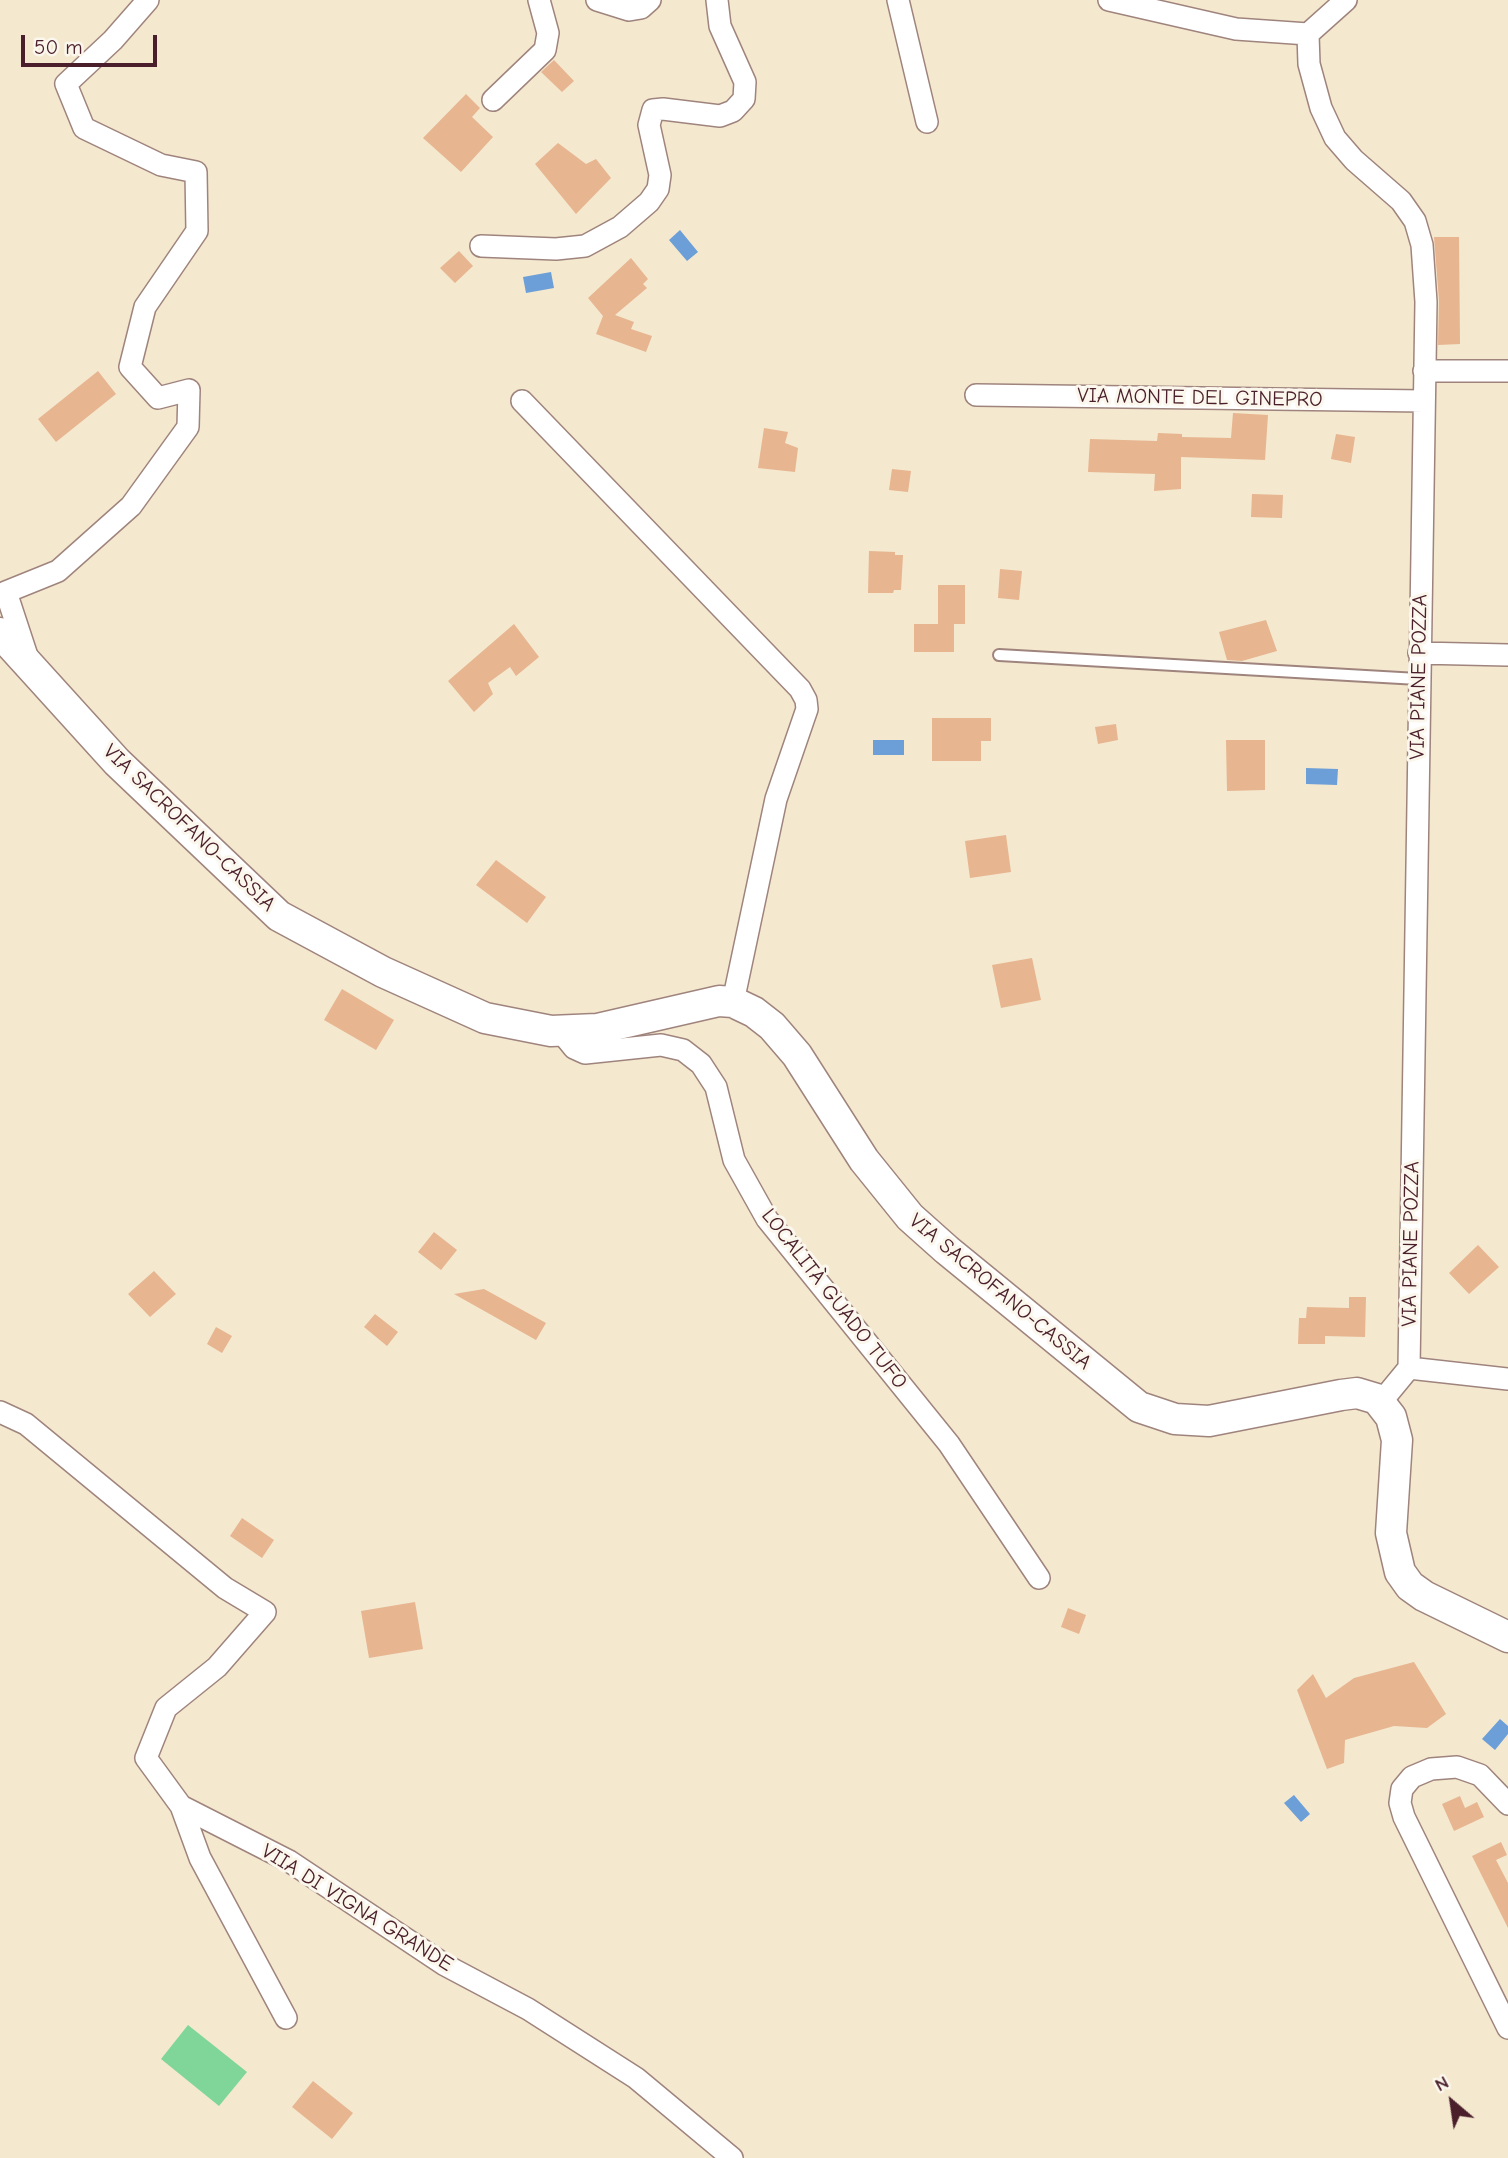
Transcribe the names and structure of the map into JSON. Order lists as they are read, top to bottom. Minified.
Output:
{"streets":{"street":["VIA MONTE DEL GINEPRO","VIA PIANE POZZA","VIA SACROFANO-CASSIA","LOCALITÀ GUADO TUFO","VIIA DI VIGNA GRANDE"]},"crossings":[["VIA MONTE DEL GINEPRO","VIA PIANE POZZA"],["VIA SACROFANO-CASSIA","LOCALITÀ GUADO TUFO"]],"scale_bar":"50 m","north":"top left"}
